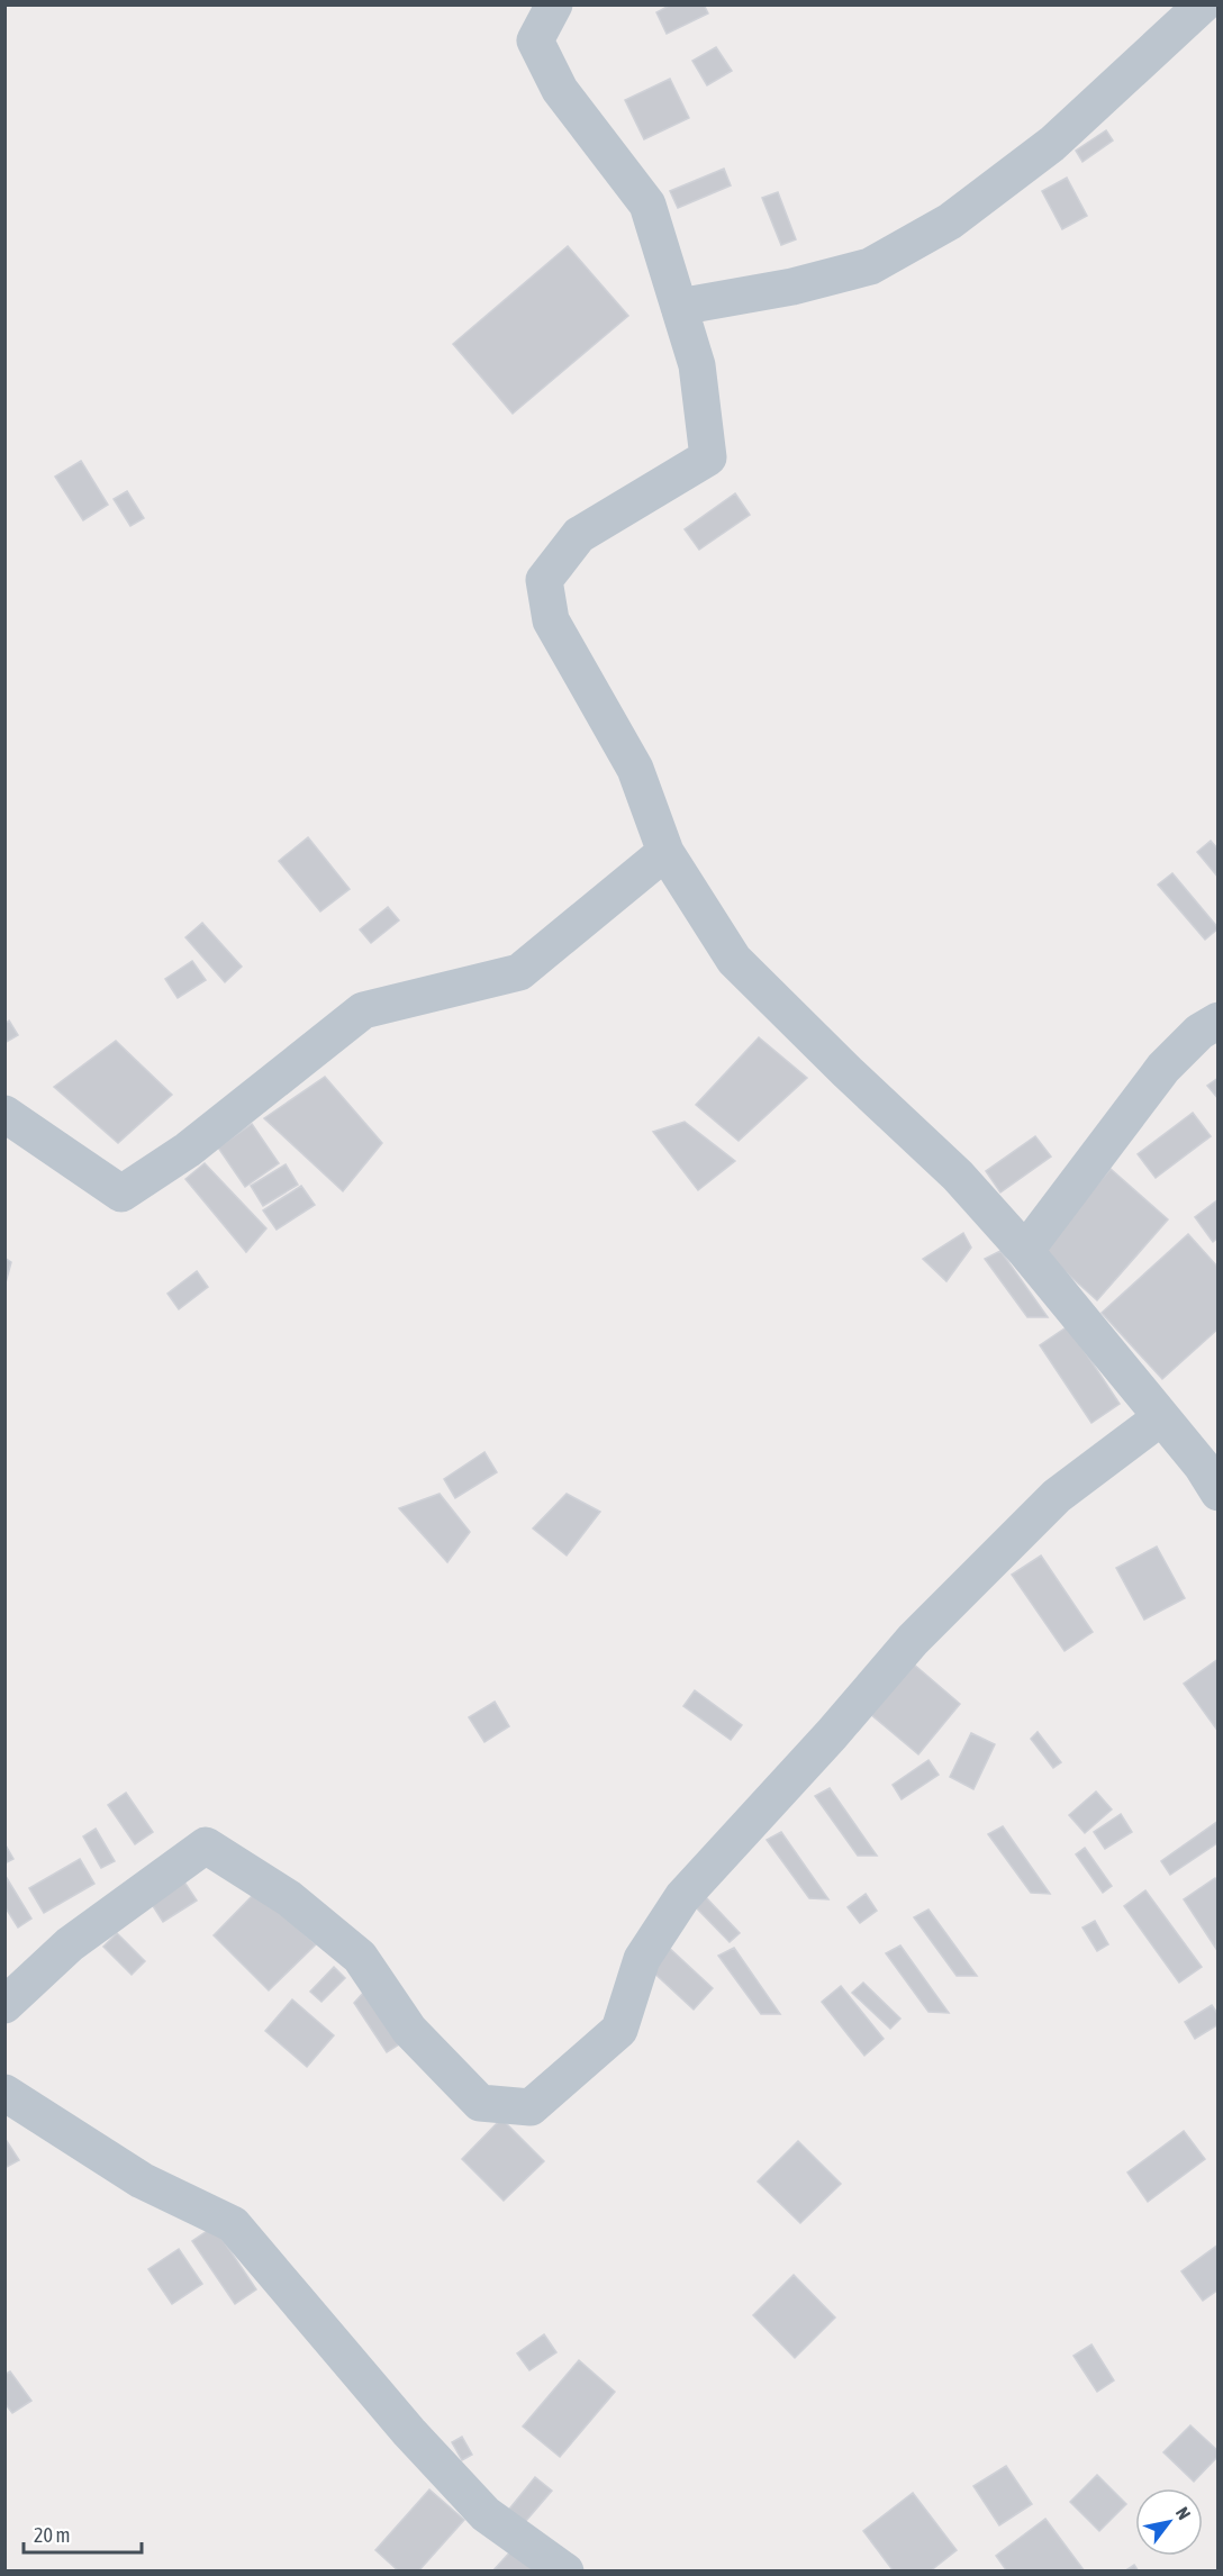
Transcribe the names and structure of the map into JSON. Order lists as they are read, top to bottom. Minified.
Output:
{"scale_bar":"20 m","north":"top right"}
